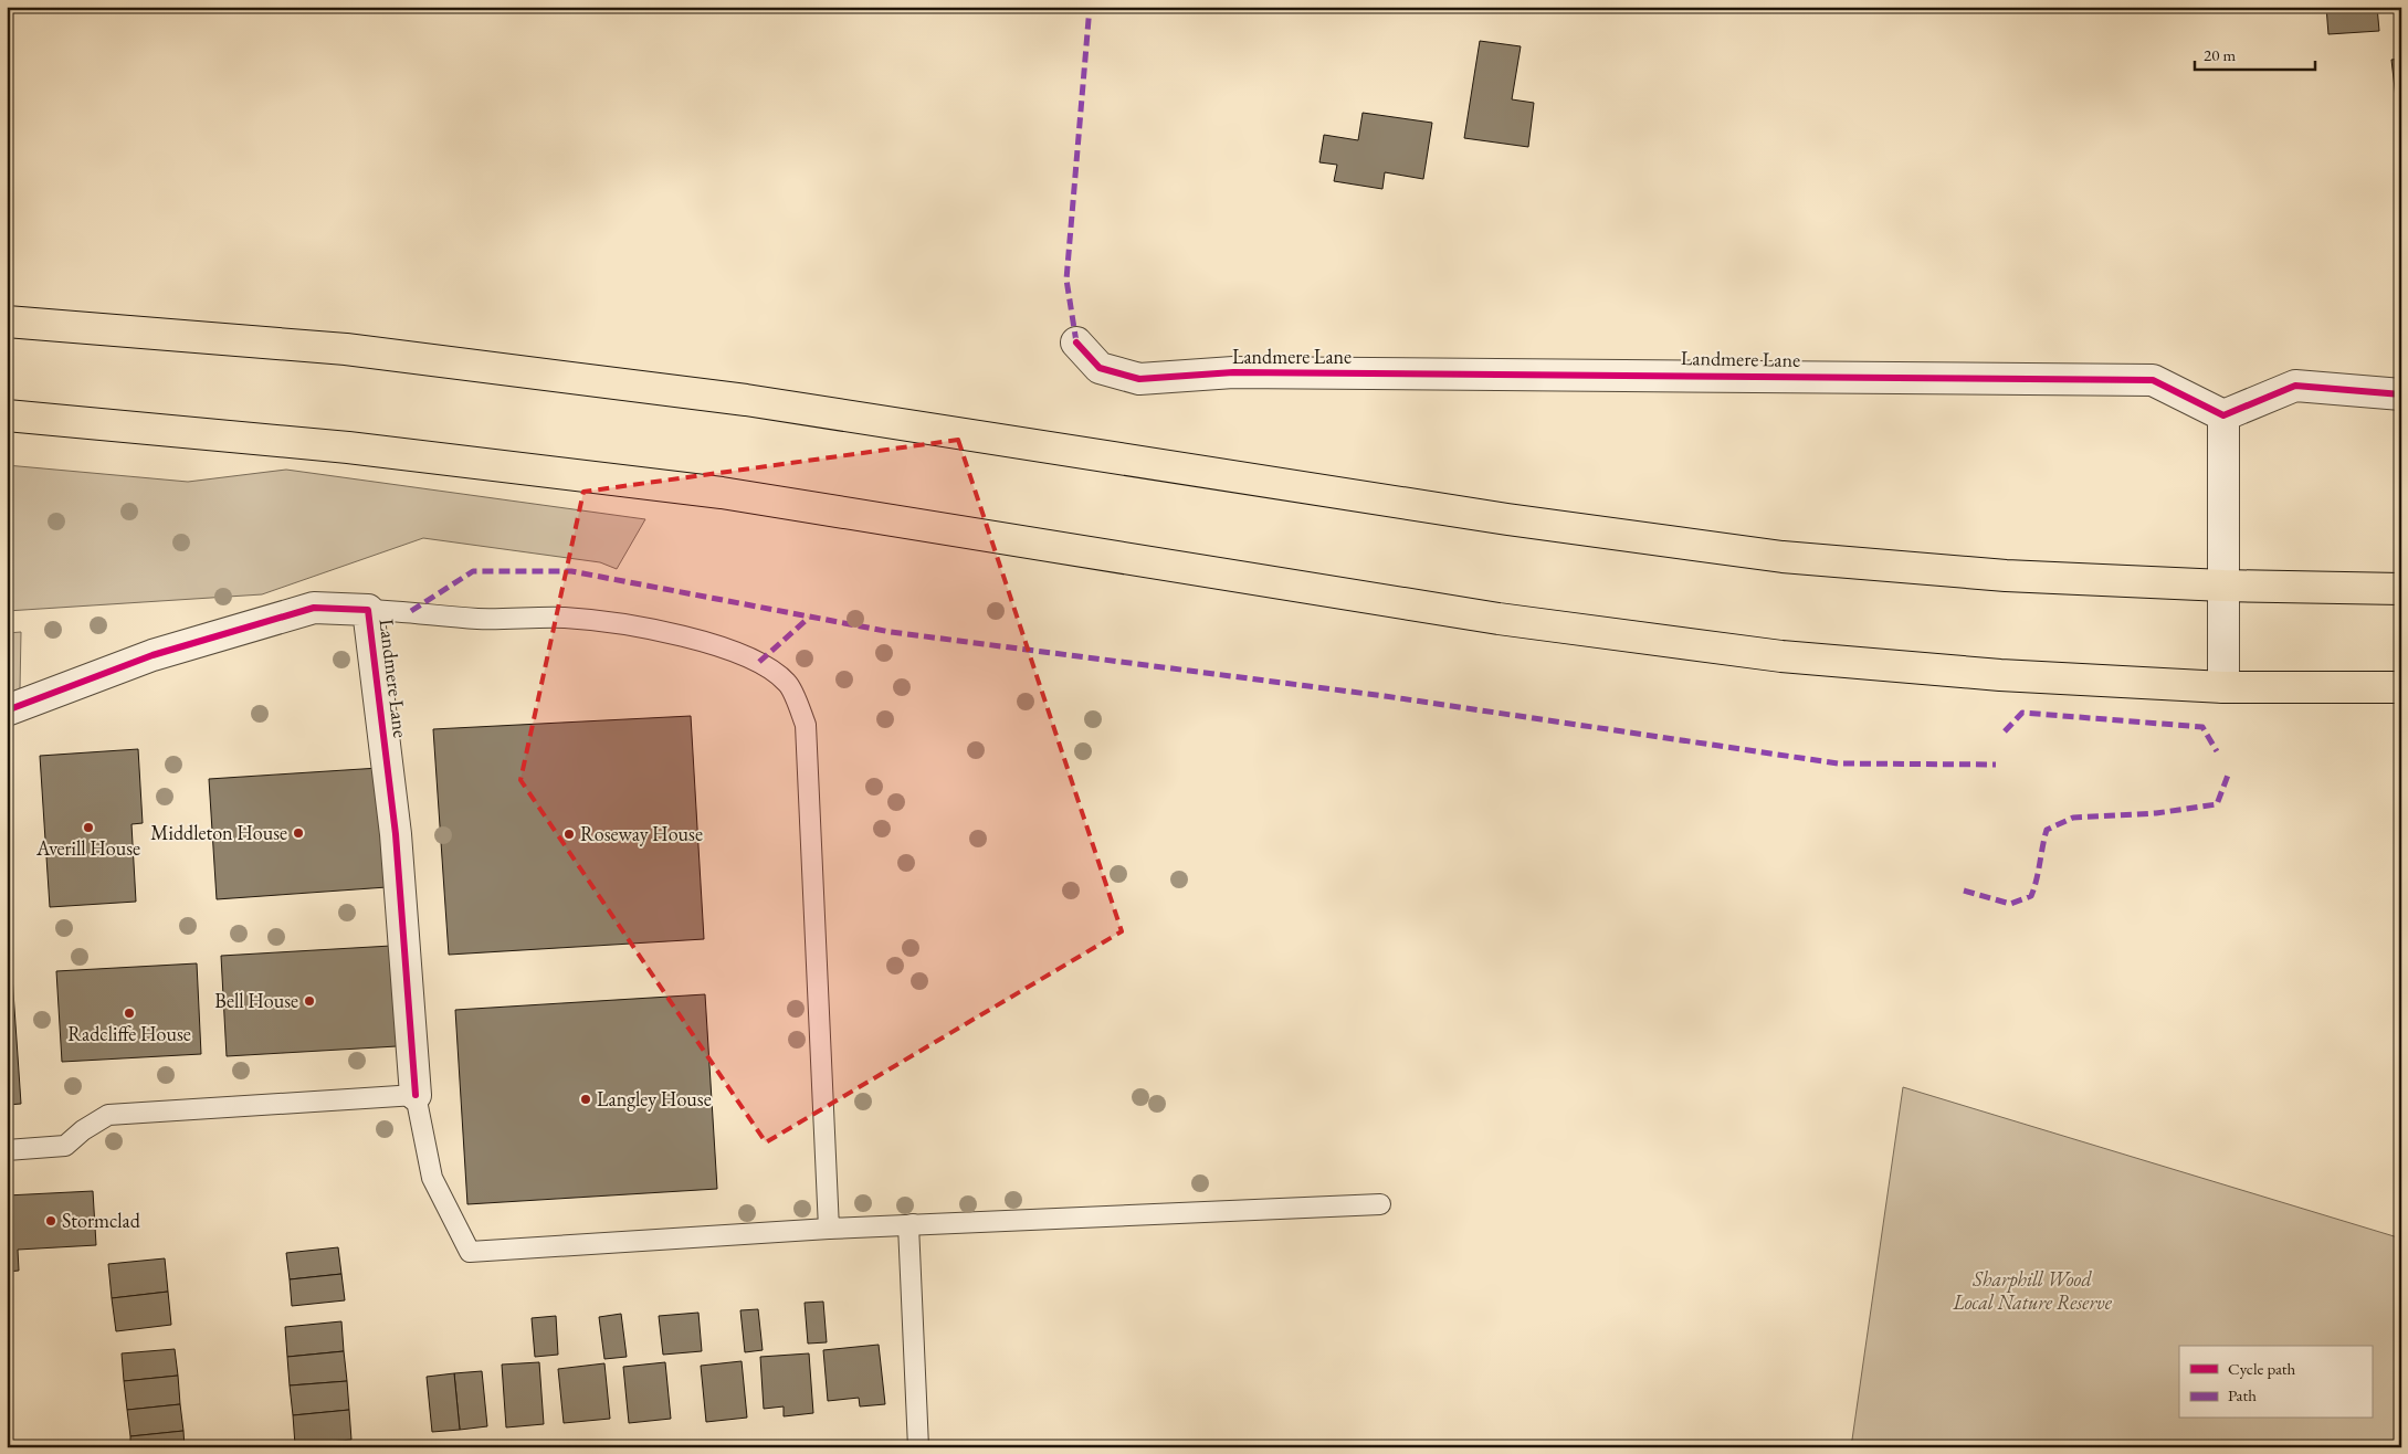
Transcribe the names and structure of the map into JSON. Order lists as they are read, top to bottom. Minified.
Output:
{"streets":{"street":["Landmere Lane"]},"parks":["Sharphill Wood Local Nature Reserve"],"places":["Averill House","Middleton House","Roseway House","Bell House","Radcliffe House","Langley House","Stormclad"],"legend":["Cycle path","Path"],"scale_bar":"20 m"}
